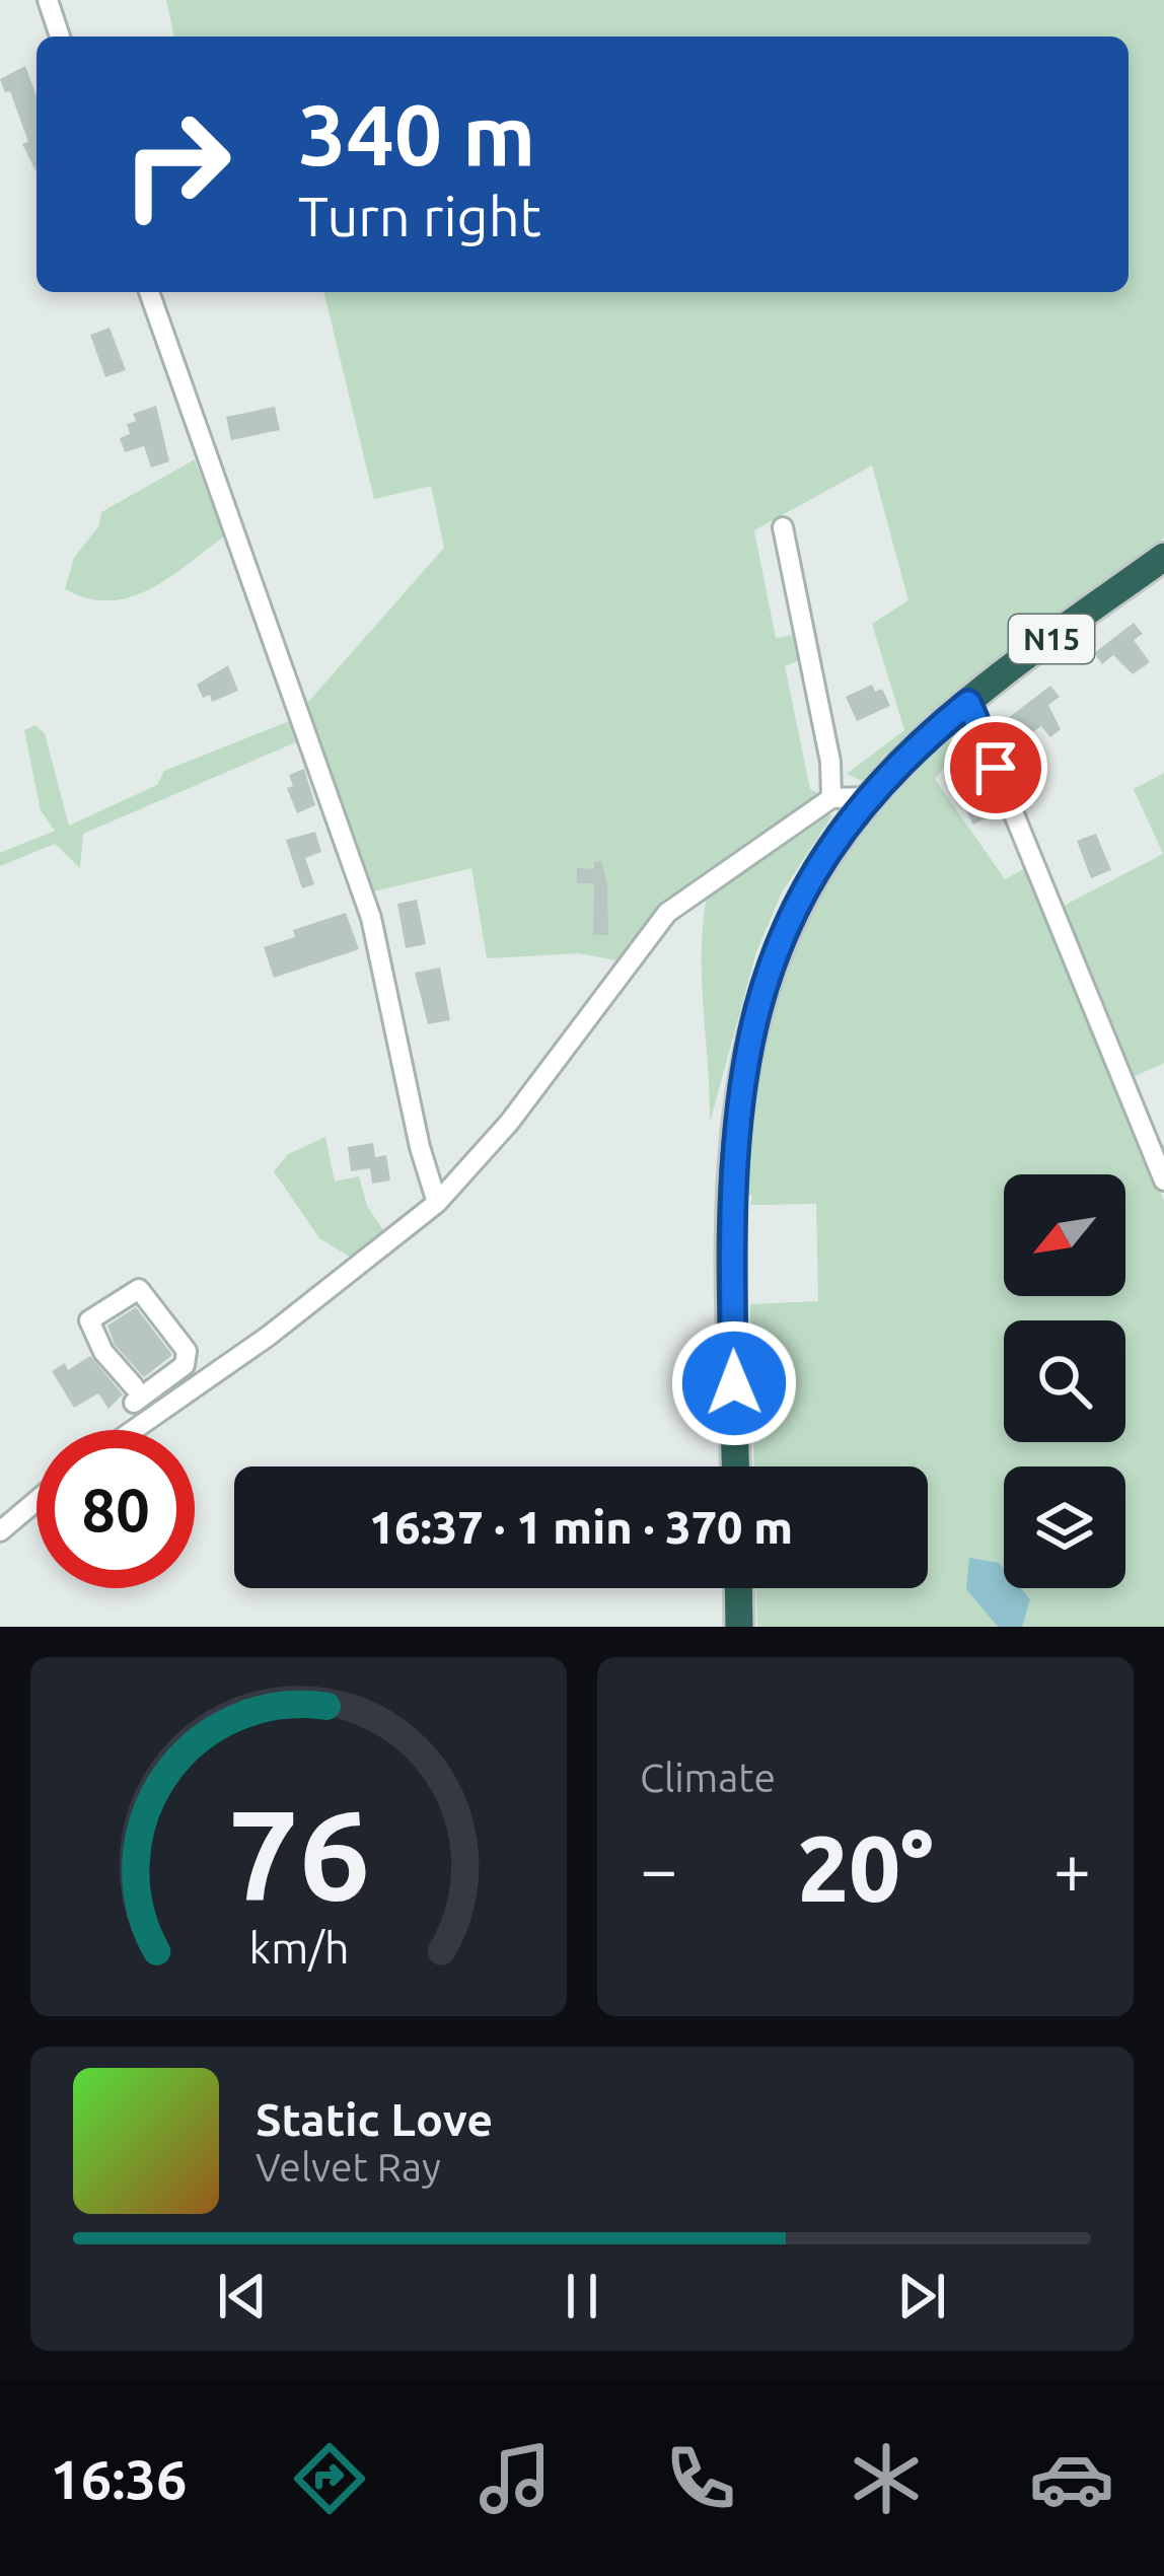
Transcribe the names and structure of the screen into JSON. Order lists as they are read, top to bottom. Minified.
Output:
{"streets":{"highway":["N15"]},"north":"bottom left","page":{"turn":["340 m","Turn right"],"limit":"80","trip":"16:37 · 1 min · 370 m","tile":"Climate","heat":["−","20°","+"],"song":["Static Love","Velvet Ray"],"tabs":"16:36","gauge":["76","km/h"]}}
